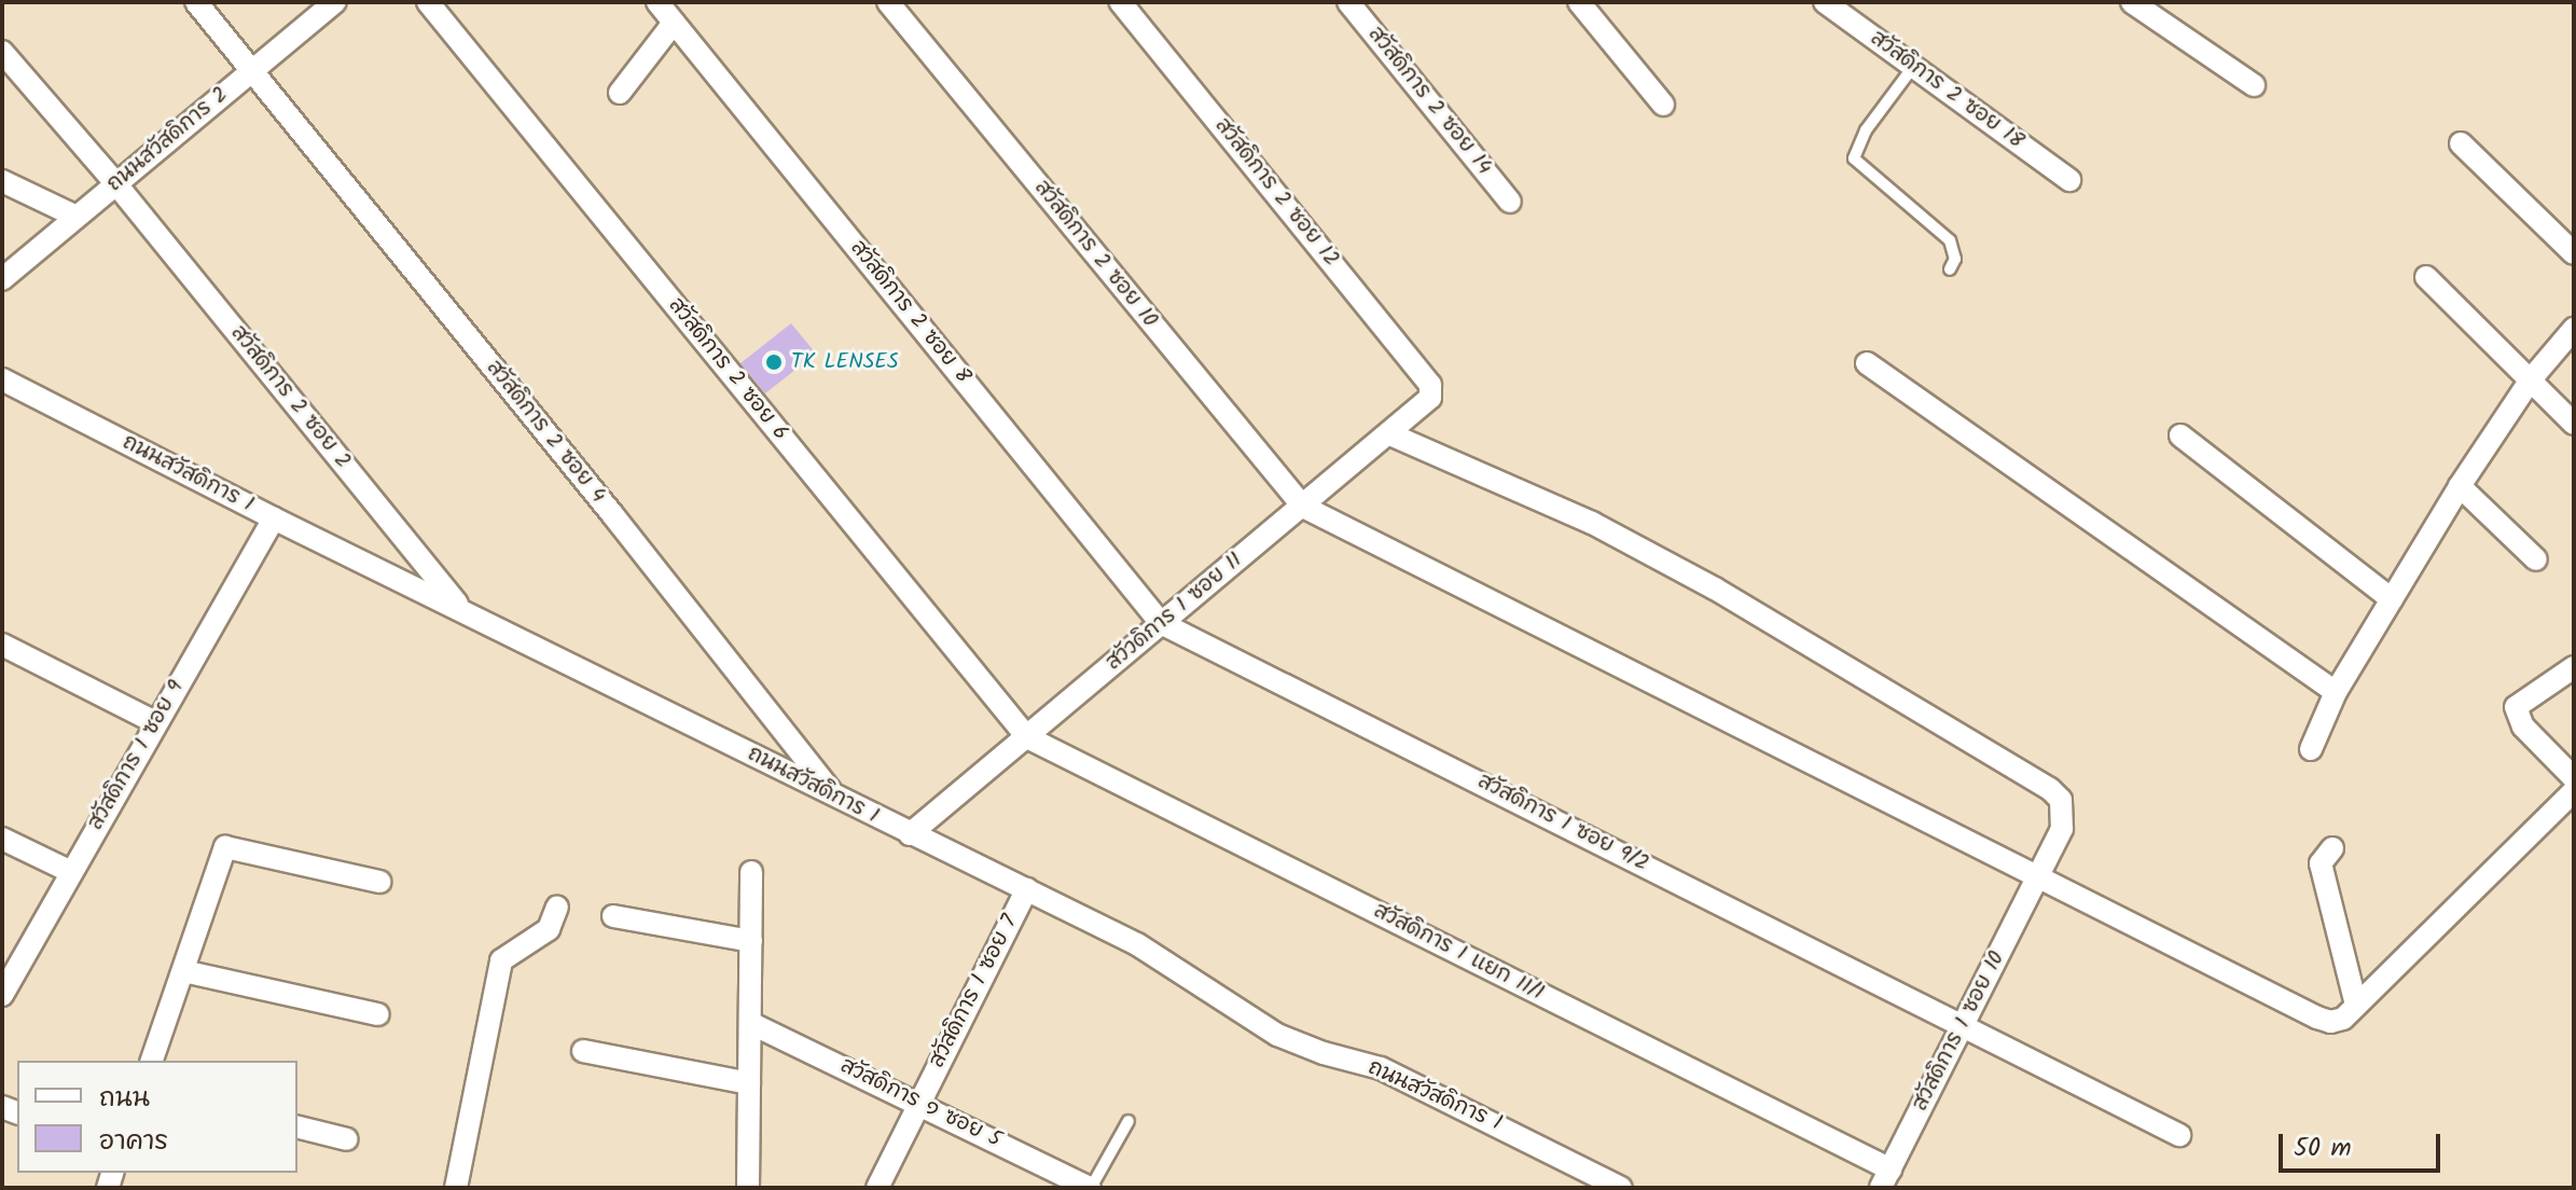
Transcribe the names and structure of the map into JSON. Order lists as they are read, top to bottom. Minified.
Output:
{"streets":{"street":["สวัสดิการ 2 ซอย 18","สวัสดิการ 2 ซอย 14","ถนนสวัสดิการ 2","สวัสดิการ 2 ซอย 12","สวัสดิการ 2 ซอย 10","สวัสดิการ 2 ซอย 8","สวัสดิการ 2 ซอย 6","สวัสดิการ 2 ซอย 2","สวัสดิการ 2 ซอย 4","ถนนสวัสดิการ 1","สวัวดิการ 1 ซอย 11","สวัสดิการ 1 ซอย 9","สวัสดิการ 1 ซอย 9/2","สวัสดิการ 1 แยก 11/1","สวัสดิการ 1 ซอย 7","สวัสดิการ 1 ซอย 10","สวัสดิการ ๑ ซอย 5"]},"crossings":[["ถนนสวัสดิการ 2","สวัสดิการ 2 ซอย 2"],["ถนนสวัสดิการ 2","สวัสดิการ 2 ซอย 4"],["สวัสดิการ 2 ซอย 12","สวัวดิการ 1 ซอย 11"],["สวัสดิการ 2 ซอย 10","สวัวดิการ 1 ซอย 11"],["สวัสดิการ 2 ซอย 8","สวัวดิการ 1 ซอย 11"],["สวัสดิการ 2 ซอย 8","สวัสดิการ 1 ซอย 9/2"],["สวัสดิการ 2 ซอย 6","สวัวดิการ 1 ซอย 11"],["สวัสดิการ 2 ซอย 6","สวัสดิการ 1 แยก 11/1"],["สวัสดิการ 2 ซอย 2","ถนนสวัสดิการ 1"],["สวัสดิการ 2 ซอย 4","ถนนสวัสดิการ 1"],["ถนนสวัสดิการ 1","สวัวดิการ 1 ซอย 11"],["ถนนสวัสดิการ 1","สวัสดิการ 1 ซอย 9"],["ถนนสวัสดิการ 1","สวัสดิการ 1 ซอย 7"],["สวัวดิการ 1 ซอย 11","สวัสดิการ 1 ซอย 9/2"],["สวัวดิการ 1 ซอย 11","สวัสดิการ 1 แยก 11/1"],["สวัวดิการ 1 ซอย 11","สวัสดิการ 1 ซอย 10"],["สวัสดิการ 1 ซอย 9/2","สวัสดิการ 1 ซอย 10"],["สวัสดิการ 1 แยก 11/1","สวัสดิการ 1 ซอย 10"],["สวัสดิการ 1 ซอย 7","สวัสดิการ ๑ ซอย 5"]],"places":["TK LENSES"],"legend":["ถนน","อาคาร"],"scale_bar":"50 m"}
